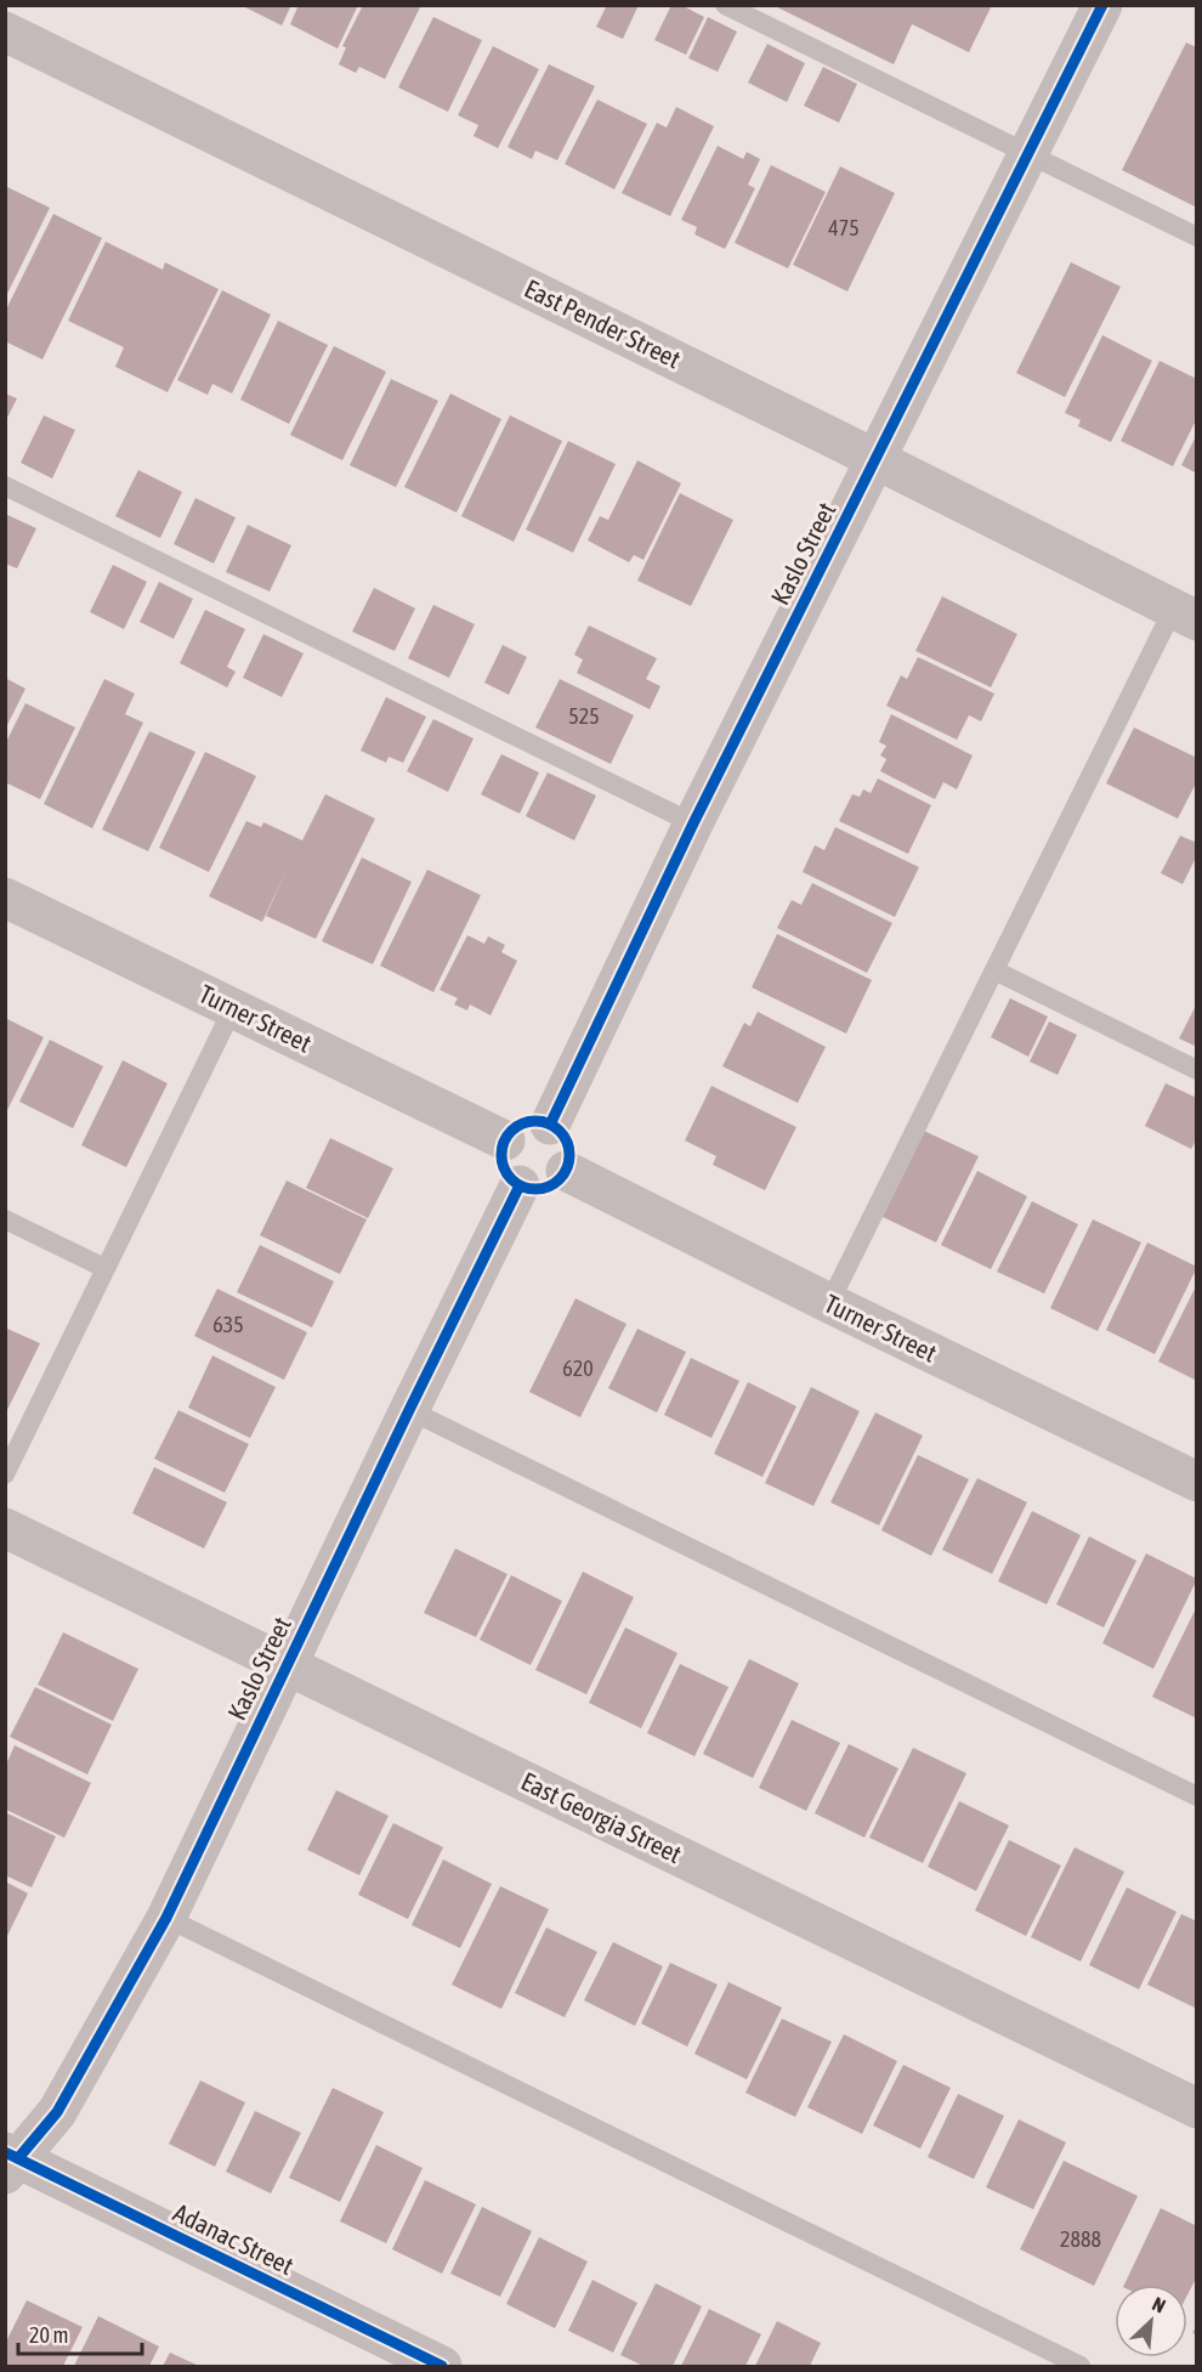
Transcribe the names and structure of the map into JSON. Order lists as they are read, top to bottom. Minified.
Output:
{"streets":{"street":["East Pender Street","Kaslo Street","Turner Street","East Georgia Street","Adanac Street"]},"crossings":[["East Pender Street","Kaslo Street"],["Kaslo Street","Turner Street"],["Kaslo Street","East Georgia Street"],["Kaslo Street","Adanac Street"]],"house_numbers":["475","525","635","620","2888"],"scale_bar":"20 m","north":"top right"}
